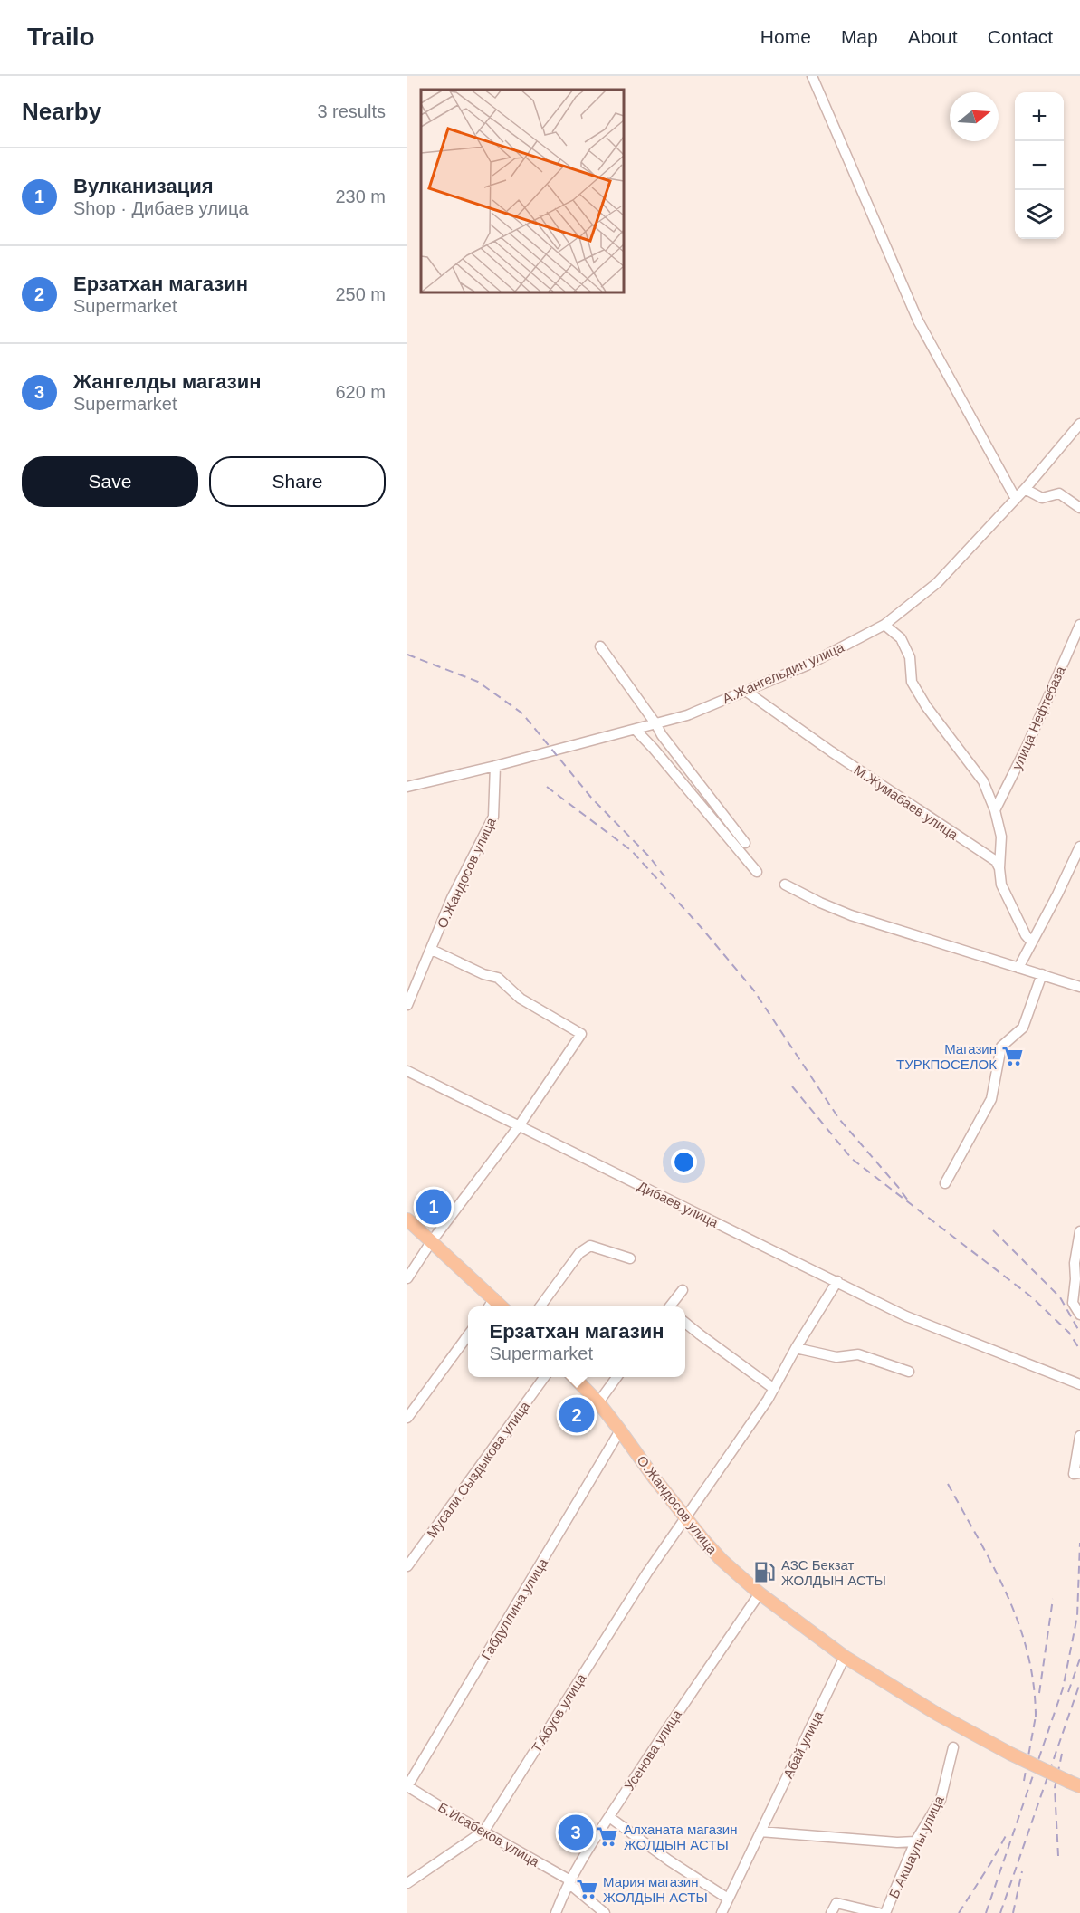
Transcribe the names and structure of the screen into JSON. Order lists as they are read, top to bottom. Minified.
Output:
{"streets":{"main road":["О.Жандосов улица"],"street":["А.Жангельдин улица","улица Нефтебаза","М.Жумабаев улица","Дибаев улица","Мусали Сыздыкова улица","Габдуллина улица","Т.Абуов улица","Абай улица","Усенова улица","Б.Исабеков улица","Б.Акшаулы улица"]},"crossings":[["А.Жангельдин улица","М.Жумабаев улица"],["А.Жангельдин улица","О.Жандосов улица"],["О.Жандосов улица","Габдуллина улица"],["О.Жандосов улица","Т.Абуов улица"],["О.Жандосов улица","Абай улица"],["О.Жандосов улица","Усенова улица"],["Габдуллина улица","Б.Исабеков улица"],["Т.Абуов улица","Б.Исабеков улица"],["Усенова улица","Б.Исабеков улица"]],"places":{"supermarket":["Магазин ТУРКПОСЕЛОК","Алханата магазин ЖОЛДЫН АСТЫ","Мария магазин ЖОЛДЫН АСТЫ"],"fuel station":["АЗС Бекзат ЖОЛДЫН АСТЫ"]},"north":"right","page":{"header":"Trailo","nav":["Home","Map","About","Contact"],"heading":["Nearby","3 results"],"map_buttons":["+","−"],"list":[{"mark":"1","name":"Вулканизация","note":"Shop · Дибаев улица","value":"230 m"},{"mark":"2","name":"Ерзатхан магазин","note":"Supermarket","value":"250 m"},{"mark":"3","name":"Жангелды магазин","note":"Supermarket","value":"620 m"}],"buttons":["Save","Share"],"pins":["1","2","3"],"popup":["Ерзатхан магазин","Supermarket"]}}
